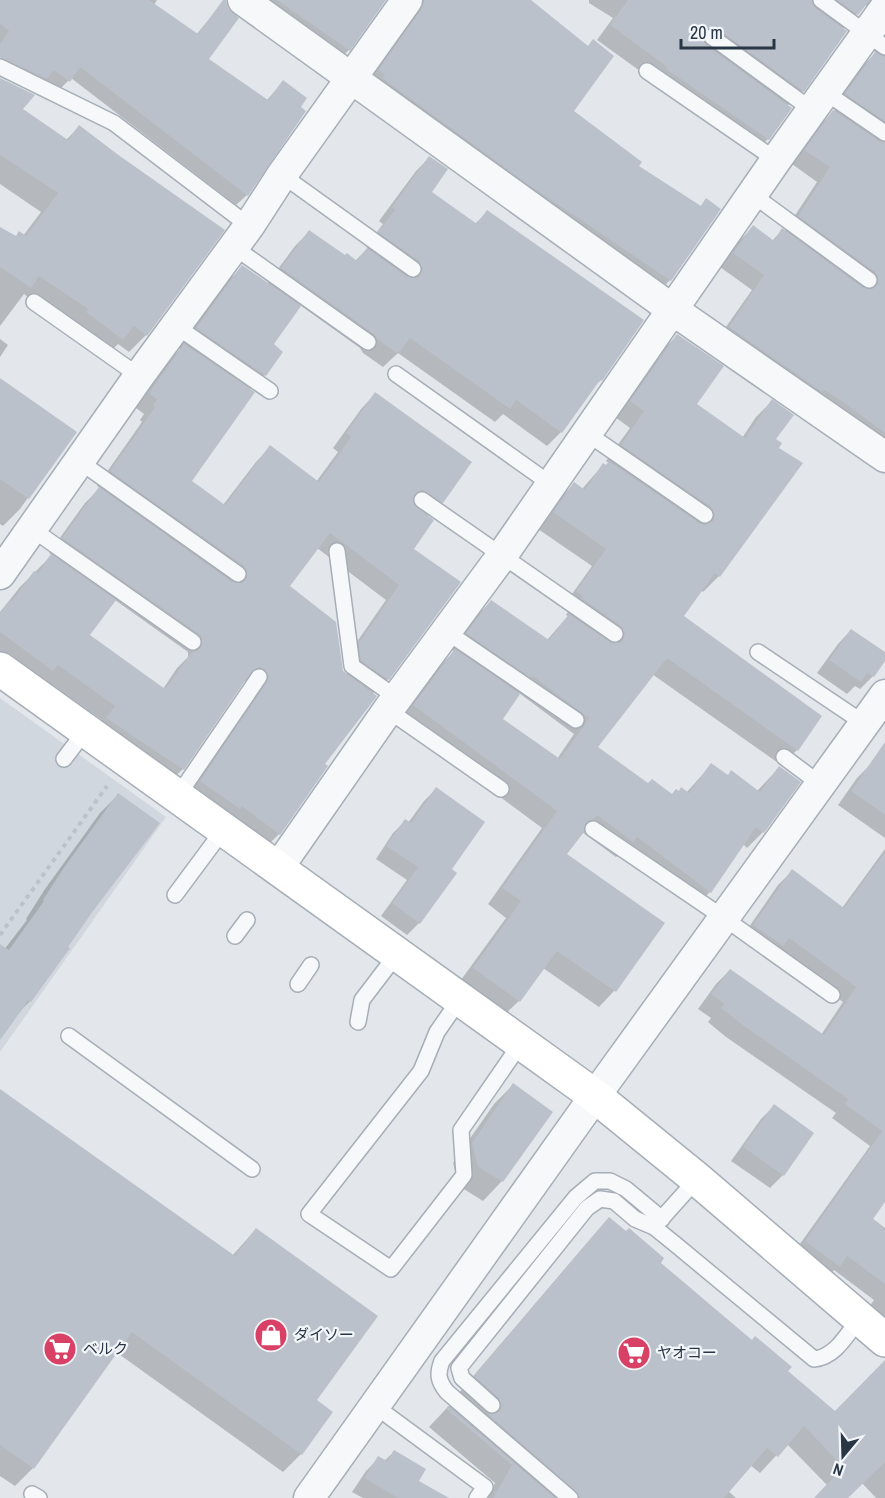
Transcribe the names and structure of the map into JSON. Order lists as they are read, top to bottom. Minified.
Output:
{"places":{"shop":["ダイソー"],"supermarket":["ベルク","ヤオコー"]},"scale_bar":"20 m","north":"bottom"}
